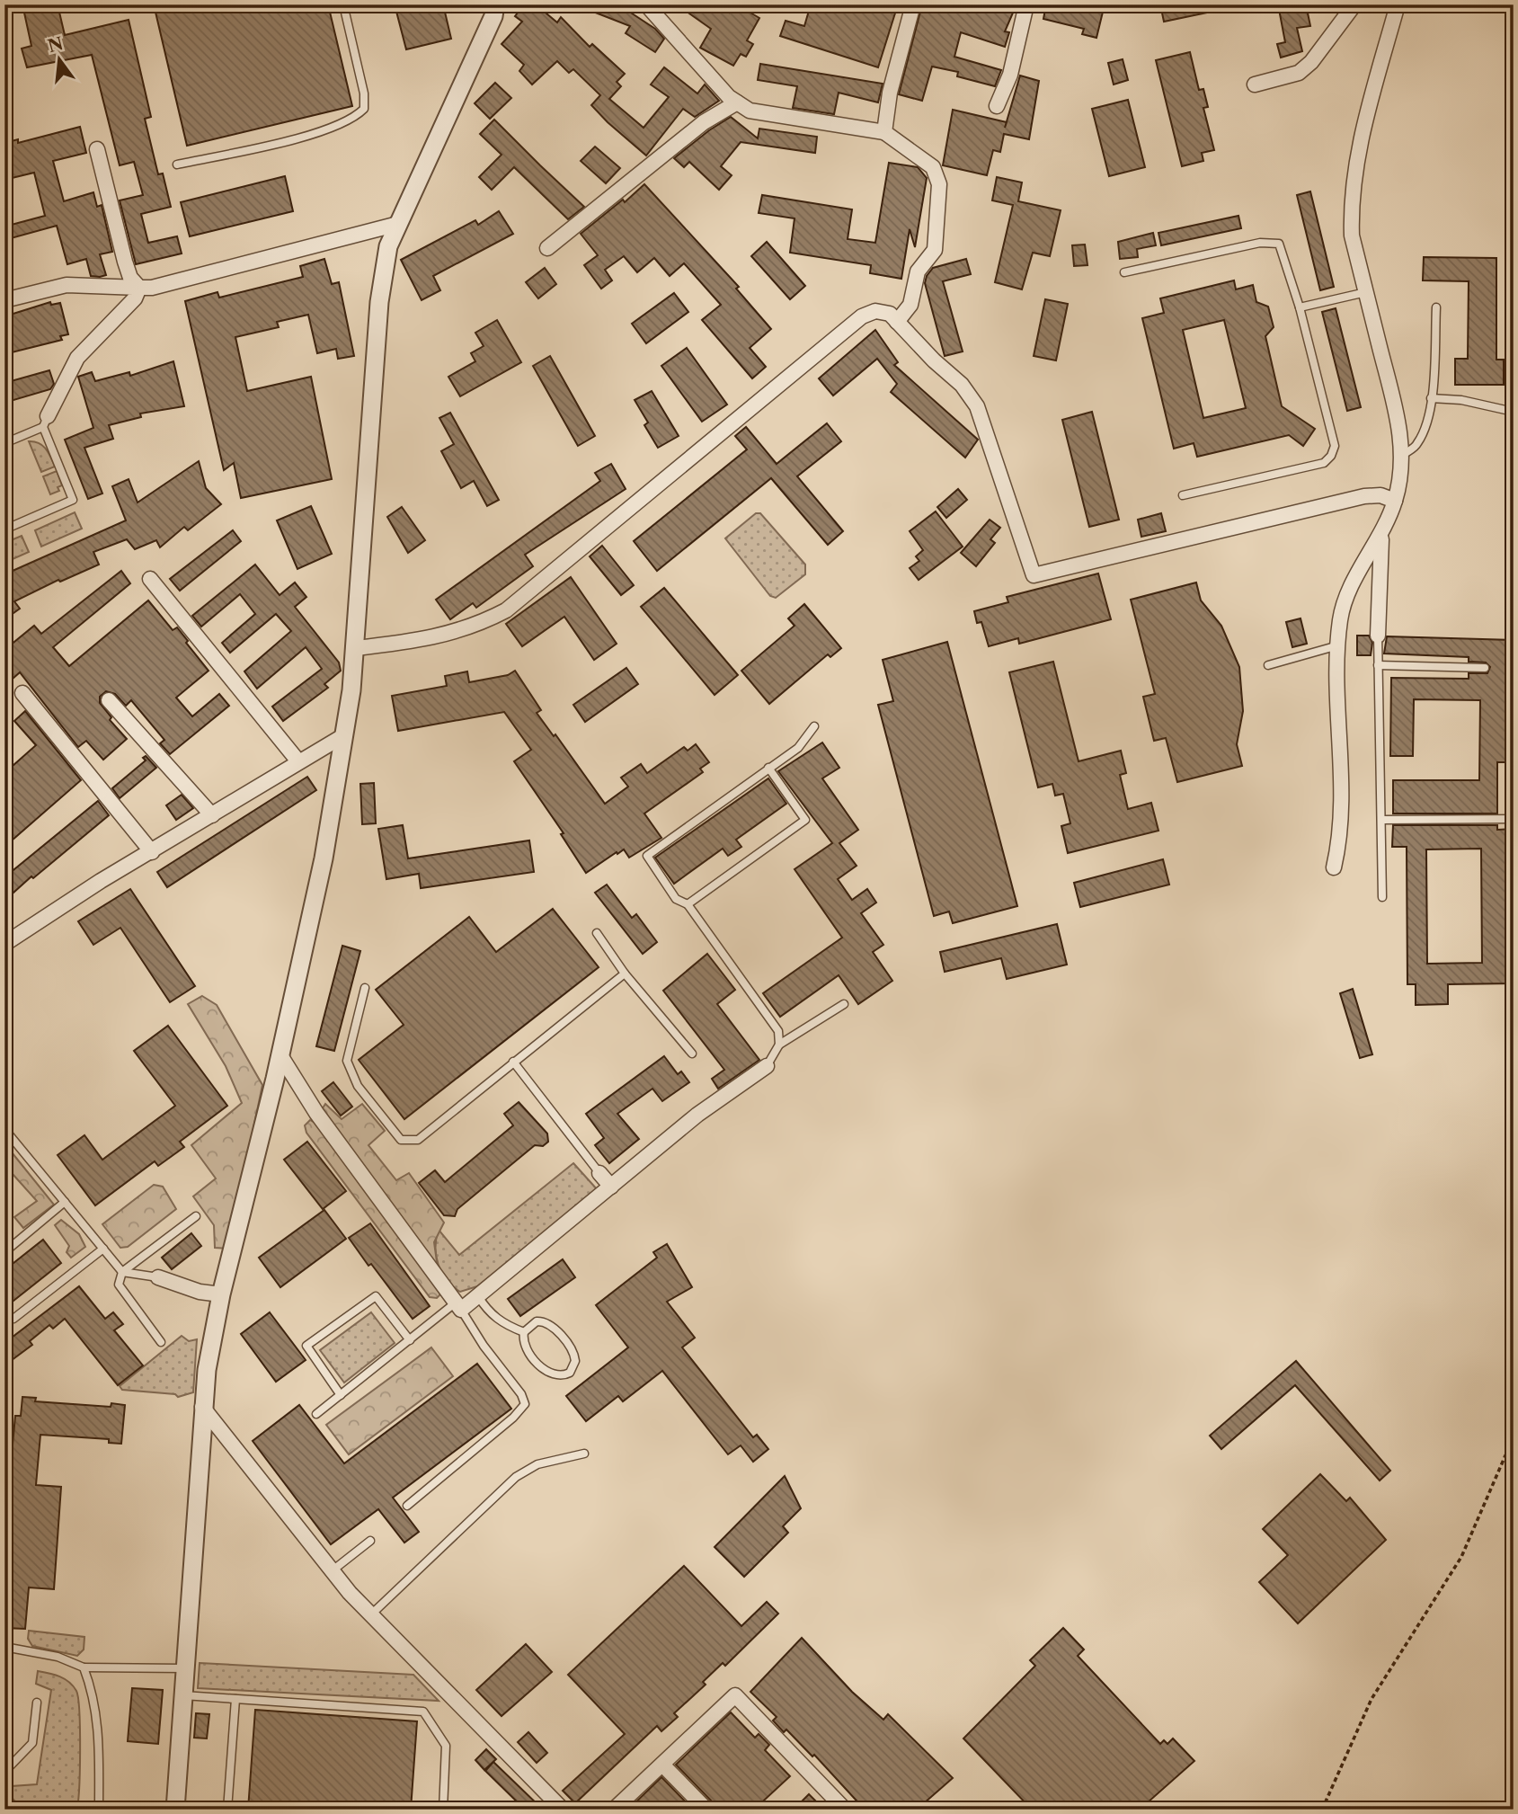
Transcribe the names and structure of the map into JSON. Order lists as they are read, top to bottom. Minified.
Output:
{"north":"top"}
